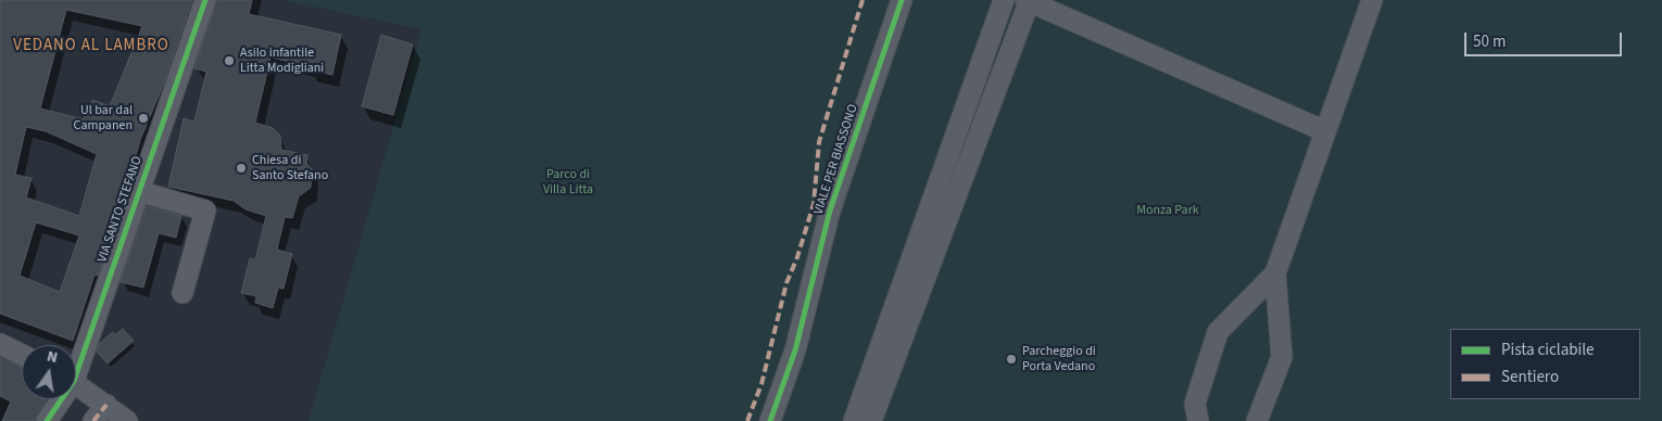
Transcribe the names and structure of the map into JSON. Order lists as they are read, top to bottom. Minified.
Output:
{"streets":{"street":["VIALE PER BIASSONO","VIA SANTO STEFANO"]},"districts":["VEDANO AL LAMBRO"],"parks":["Parco di Villa Litta","Monza Park"],"places":["Asilo infantile Litta Modigliani","Ul bar dal Campanen","Chiesa di Santo Stefano","Parcheggio di Porta Vedano"],"legend":["Pista ciclabile","Sentiero"],"scale_bar":"50 m","north":"top"}
